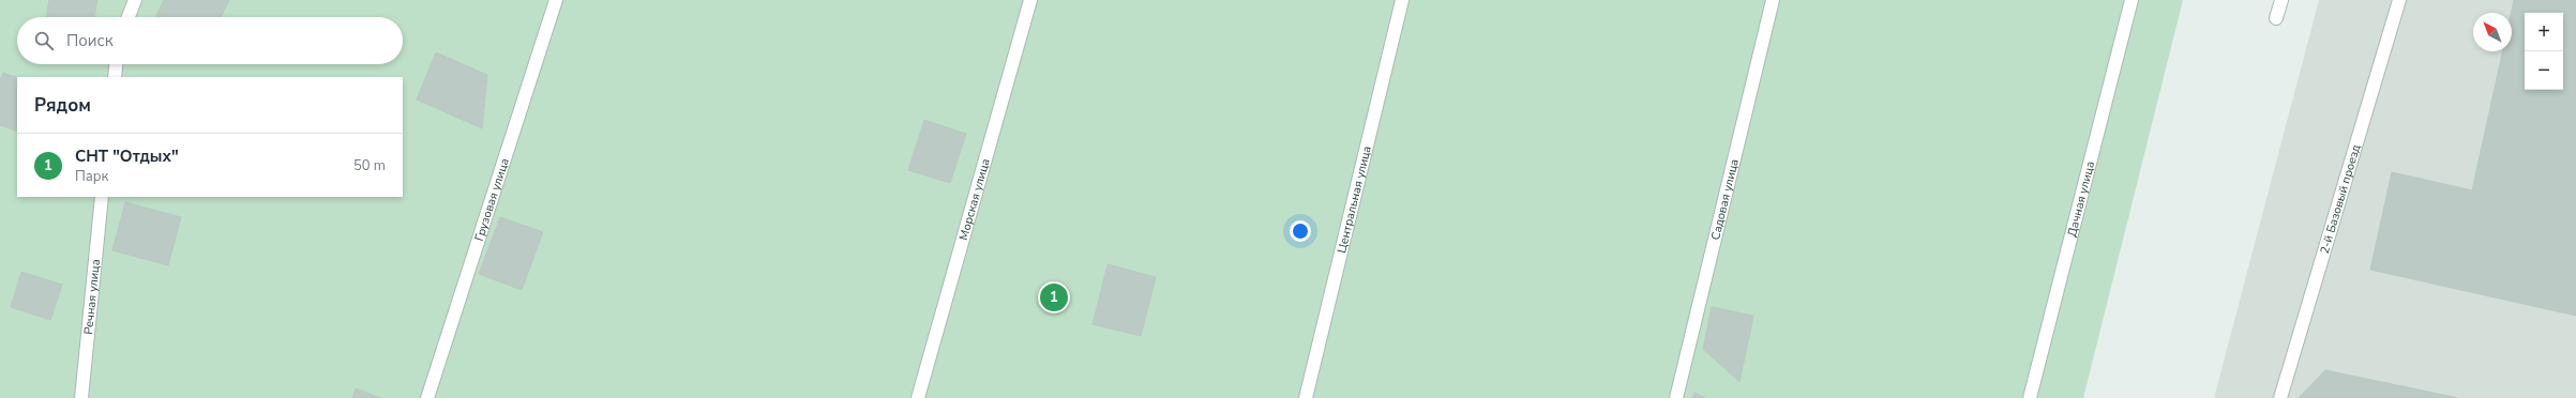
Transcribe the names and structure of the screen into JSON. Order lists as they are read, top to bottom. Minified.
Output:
{"streets":{"street":["Грузовая улица","Морская улица","Центральная улица","Садовая улица","Дачная улица","2-й Базовый проезд","Речная улица"]},"north":"top left","page":{"map_buttons":["+","−"],"search":"Поиск","heading":"Рядом","list":[{"mark":"1","name":"СНТ \"Отдых\"","note":"Парк","value":"50 m"}],"pins":"1"}}
